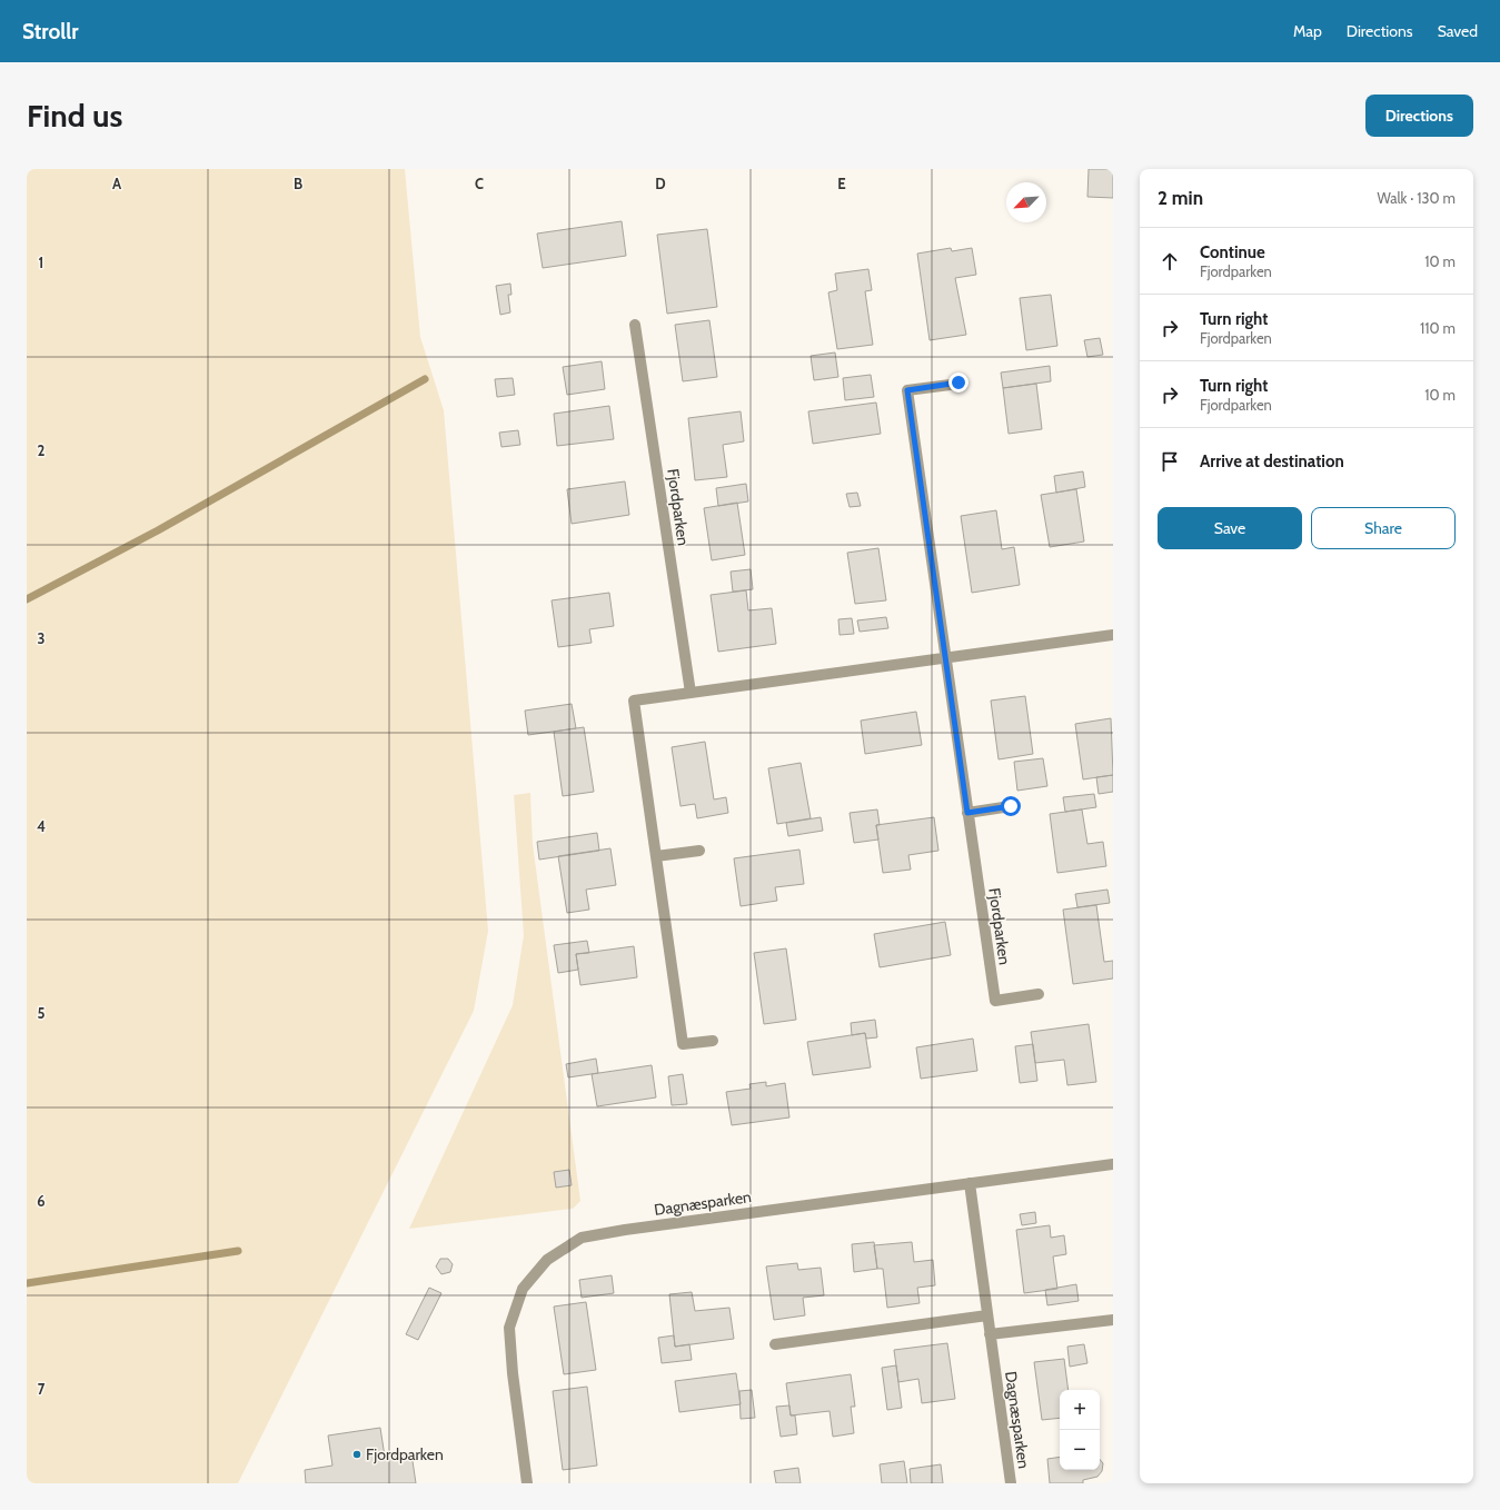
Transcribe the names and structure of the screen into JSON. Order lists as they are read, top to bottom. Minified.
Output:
{"streets":{"street":["Fjordparken","Dagnæsparken"]},"places":["Fjordparken"],"north":"bottom left","page":{"header":"Strollr","nav":["Map","Directions","Saved"],"buttons":["Directions",["Save","Share"]],"title":"Find us","heading":["2 min","Walk · 130 m"],"list":[["Continue","Fjordparken","10 m"],["Turn right","Fjordparken","110 m"],["Turn right","Fjordparken","10 m"],"Arrive at destination"],"map_buttons":["+","−"]},"grid":{"columns":["A","B","C","D","E"],"rows":["1","2","3","4","5","6","7"]}}
